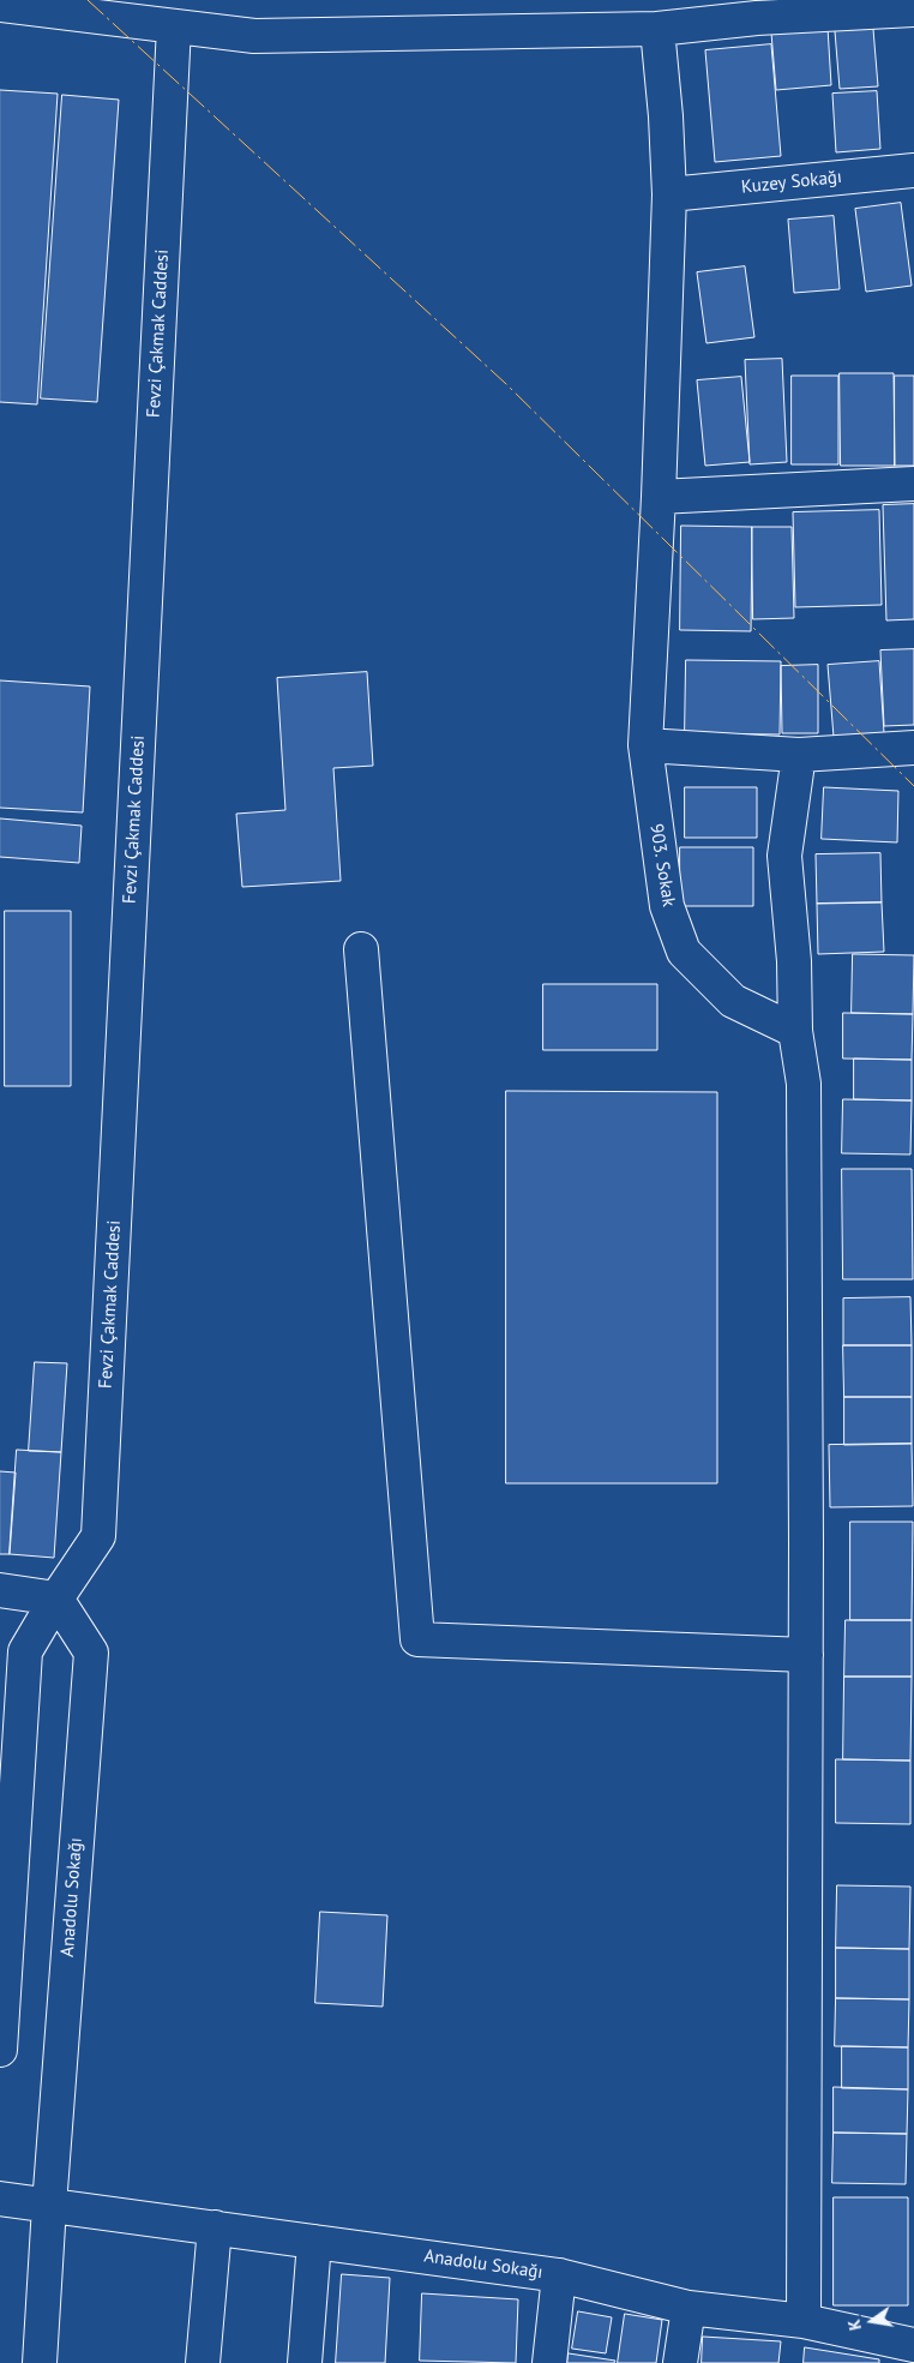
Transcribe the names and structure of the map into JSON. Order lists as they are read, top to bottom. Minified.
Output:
{"streets":{"street":["Kuzey Sokağı","Fevzi Çakmak Caddesi","903. Sokak","Anadolu Sokağı"]},"crossings":[["Kuzey Sokağı","903. Sokak"],["Fevzi Çakmak Caddesi","Anadolu Sokağı"]],"north":"left"}
